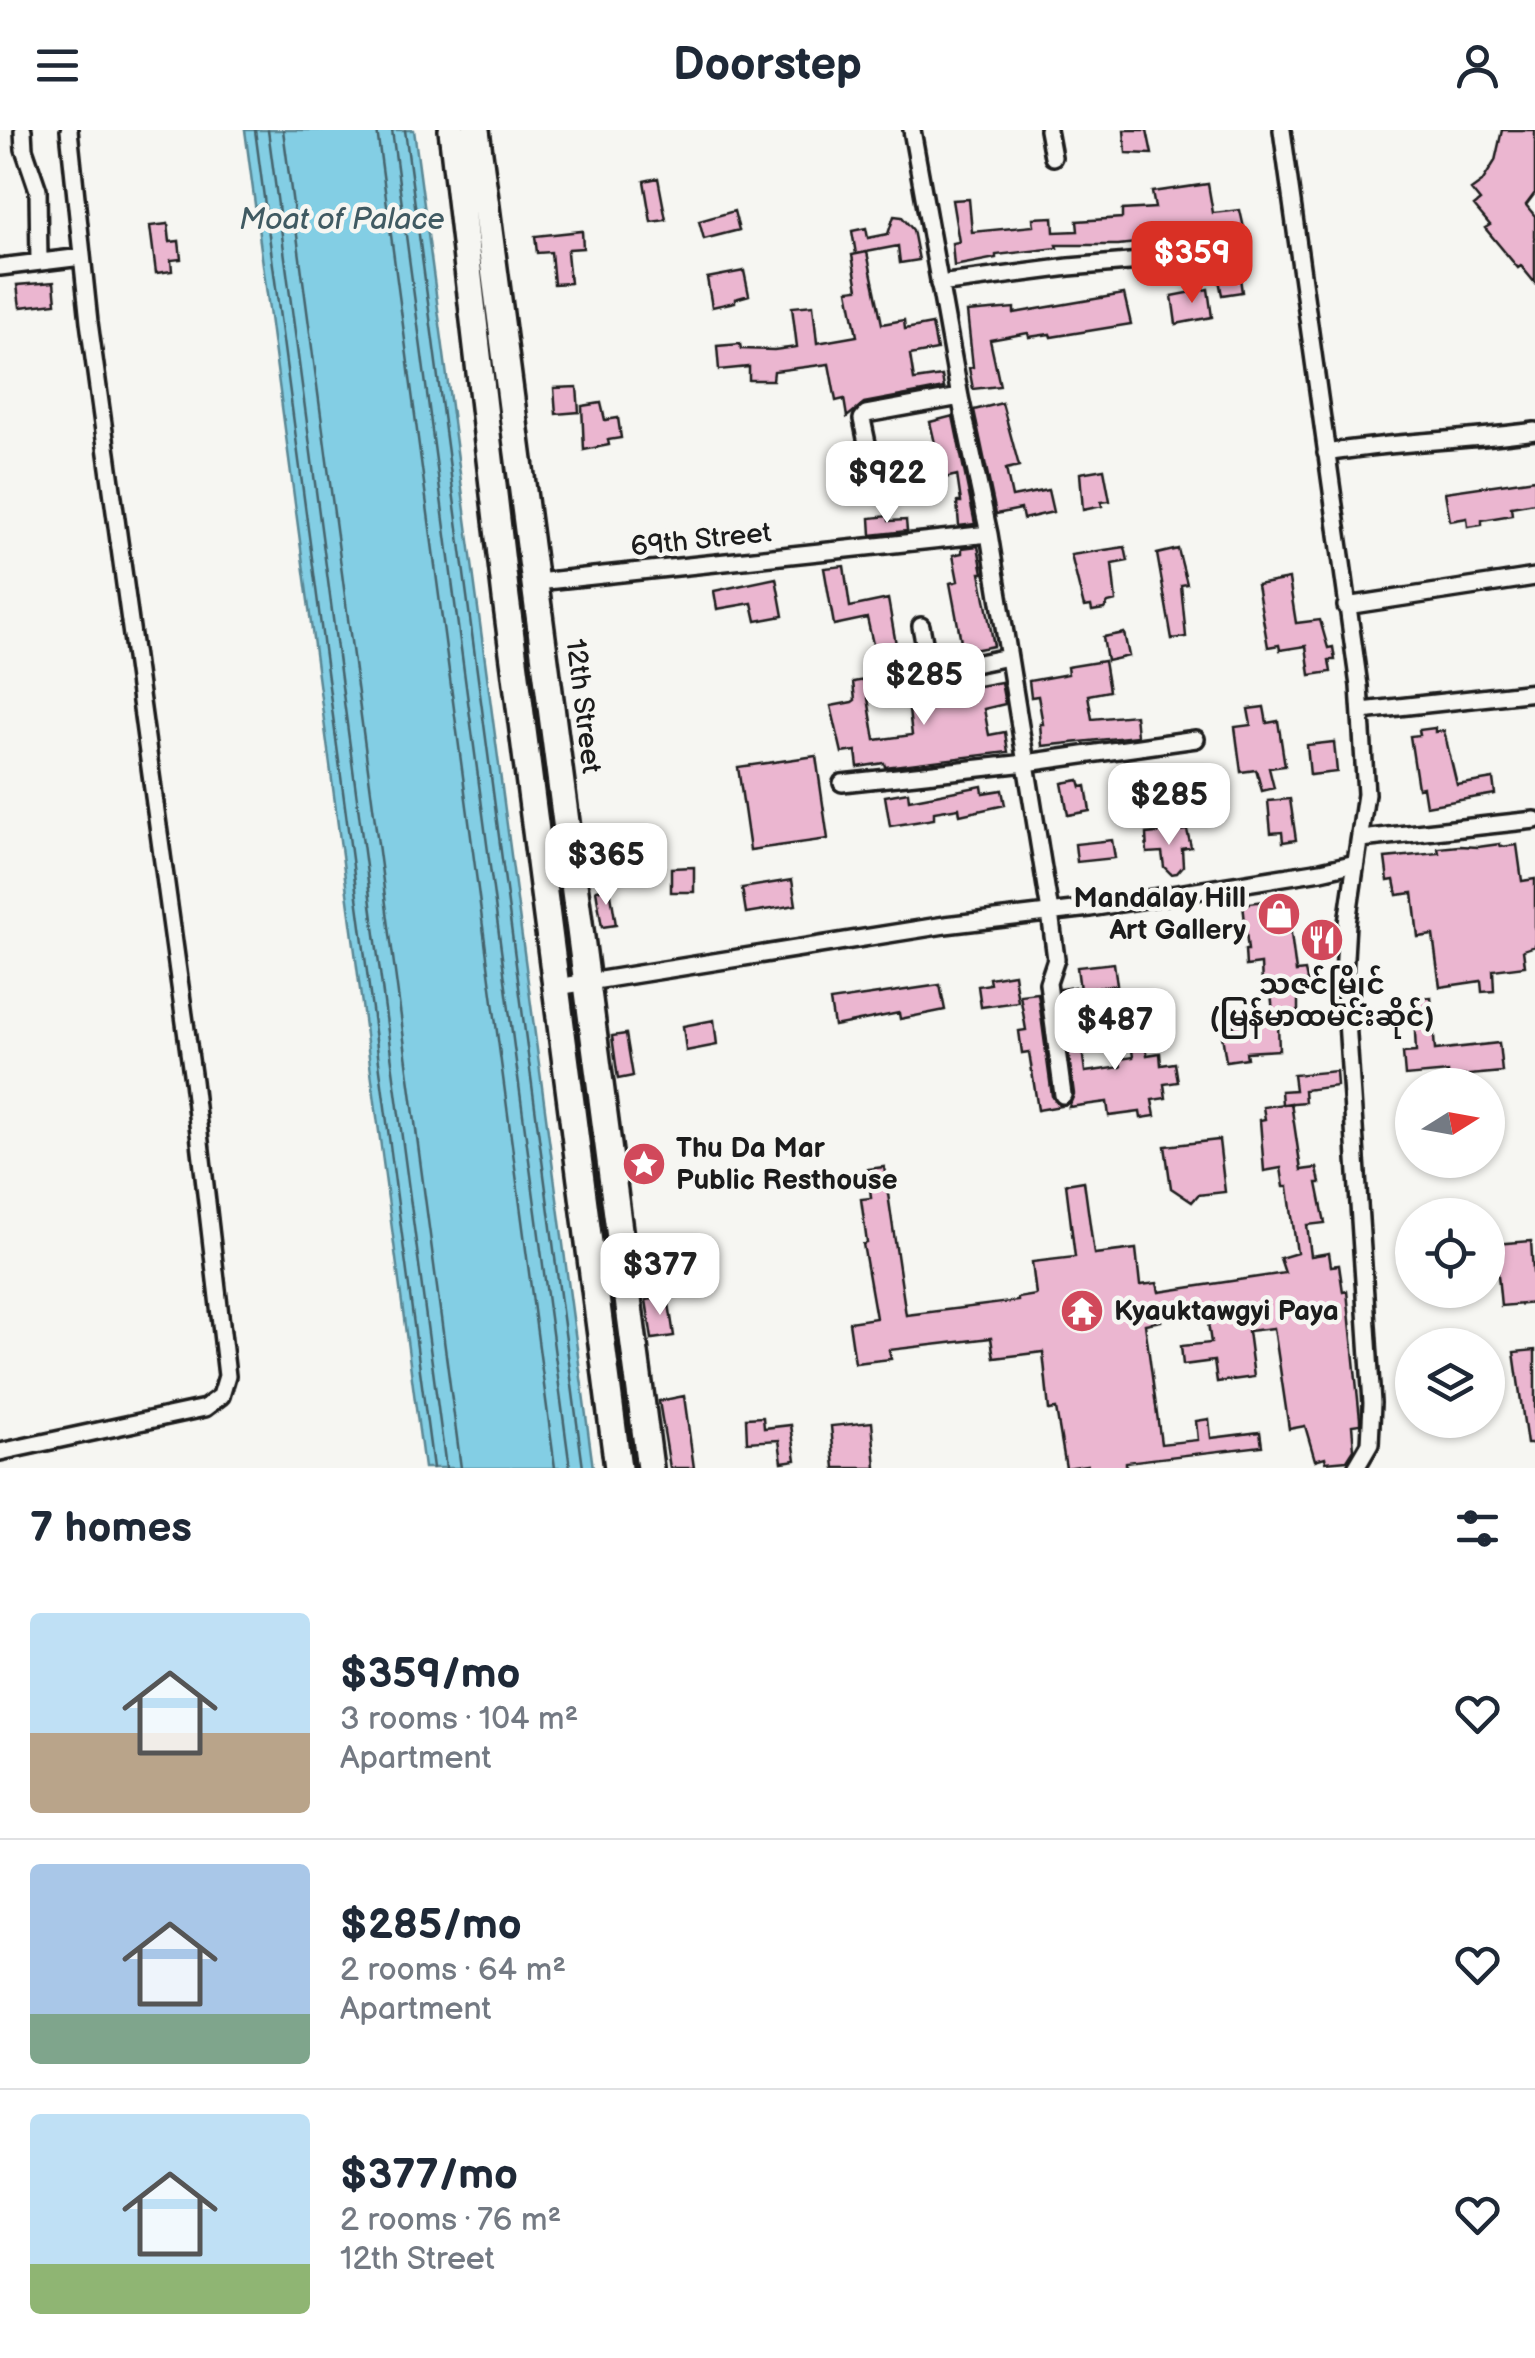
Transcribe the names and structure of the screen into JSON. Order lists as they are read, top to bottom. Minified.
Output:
{"streets":{"main road":["12th Street"],"street":["69th Street"]},"crossings":[["69th Street","12th Street"]],"water":["Moat of Palace"],"places":{"shop":["Mandalay Hill Art Gallery"],"restaurant":["သဇင်မြိုင် (မြန်မာထမင်းဆိုင်)"],"place":["Thu Da Mar Public Resthouse"],"temple":["Kyauktawgyi Paya"]},"north":"right","page":{"header":"Doorstep","price":["$359","$922","$285","$285","$365","$487","$377"],"heading":"7 homes","list":[{"name":"$359/mo","note":"3 rooms · 104 m² · Apartment"},{"name":"$285/mo","note":"2 rooms · 64 m² · Apartment"},{"name":"$377/mo","note":"2 rooms · 76 m² · 12th Street"}]}}
